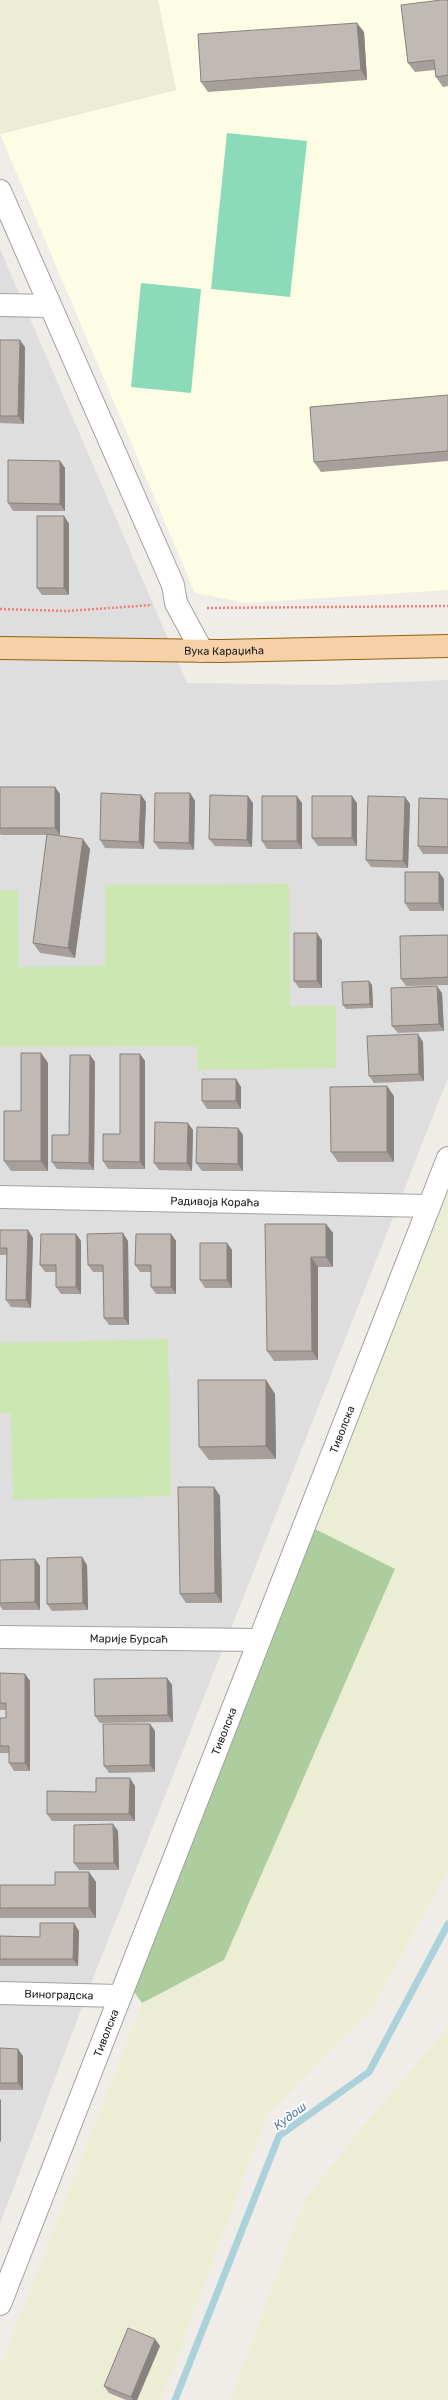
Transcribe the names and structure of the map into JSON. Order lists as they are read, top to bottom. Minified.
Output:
{"streets":{"main road":["Вука Караџића"],"street":["Радивоја Кораћа","Тиволска","Марије Бурсаћ","Виноградска"]},"crossings":[["Радивоја Кораћа","Тиволска"],["Тиволска","Марије Бурсаћ"],["Тиволска","Виноградска"]],"water":["Кудош"]}
